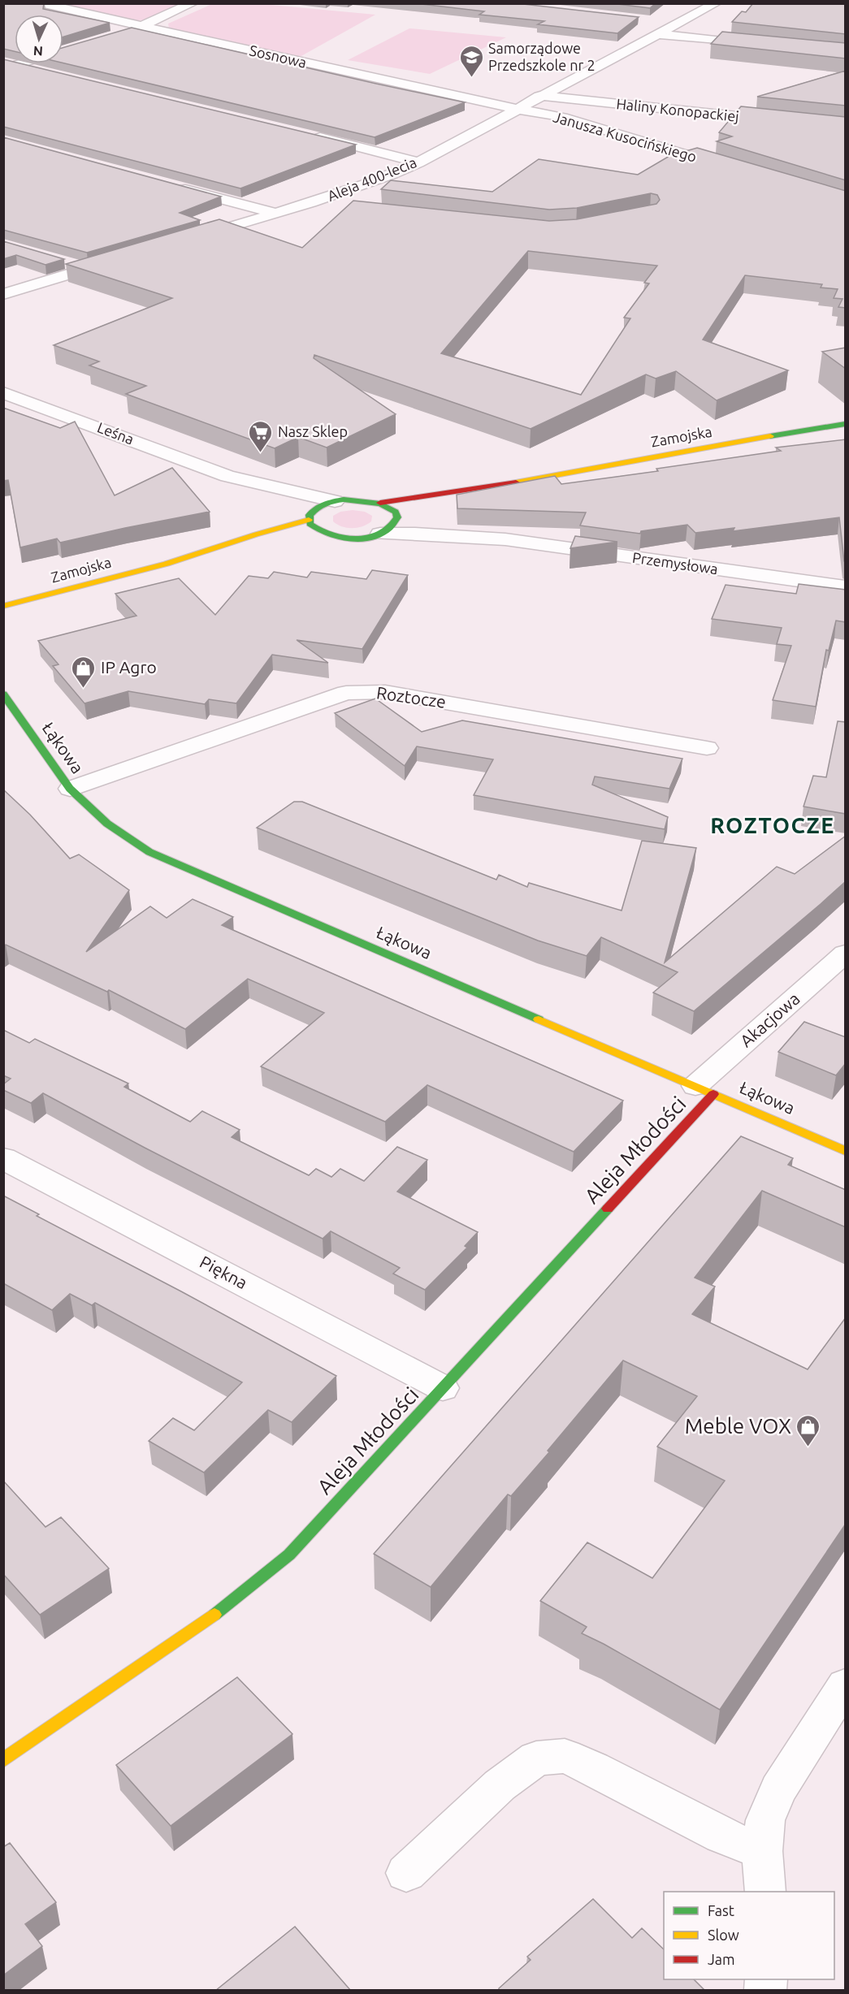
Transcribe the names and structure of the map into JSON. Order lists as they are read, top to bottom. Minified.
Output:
{"streets":{"street":["Sosnowa","Haliny Konopackiej","Janusza Kusocińskiego","Aleja 400-lecia","Leśna","Zamojska","Przemysłowa","Roztocze","Łąkowa","Akacjowa","Aleja Młodości","Piękna"]},"crossings":[["Sosnowa","Janusza Kusocińskiego"],["Sosnowa","Aleja 400-lecia"],["Haliny Konopackiej","Aleja 400-lecia"],["Janusza Kusocińskiego","Aleja 400-lecia"],["Leśna","Zamojska"],["Roztocze","Łąkowa"],["Łąkowa","Akacjowa"],["Łąkowa","Aleja Młodości"],["Akacjowa","Aleja Młodości"],["Aleja Młodości","Piękna"]],"districts":["ROZTOCZE"],"places":{"school or university":["Samorządowe Przedszkole nr 2"],"supermarket":["Nasz Sklep"],"shop":["IP Agro","Meble VOX"]},"legend":["Fast","Slow","Jam"],"north":"bottom"}
